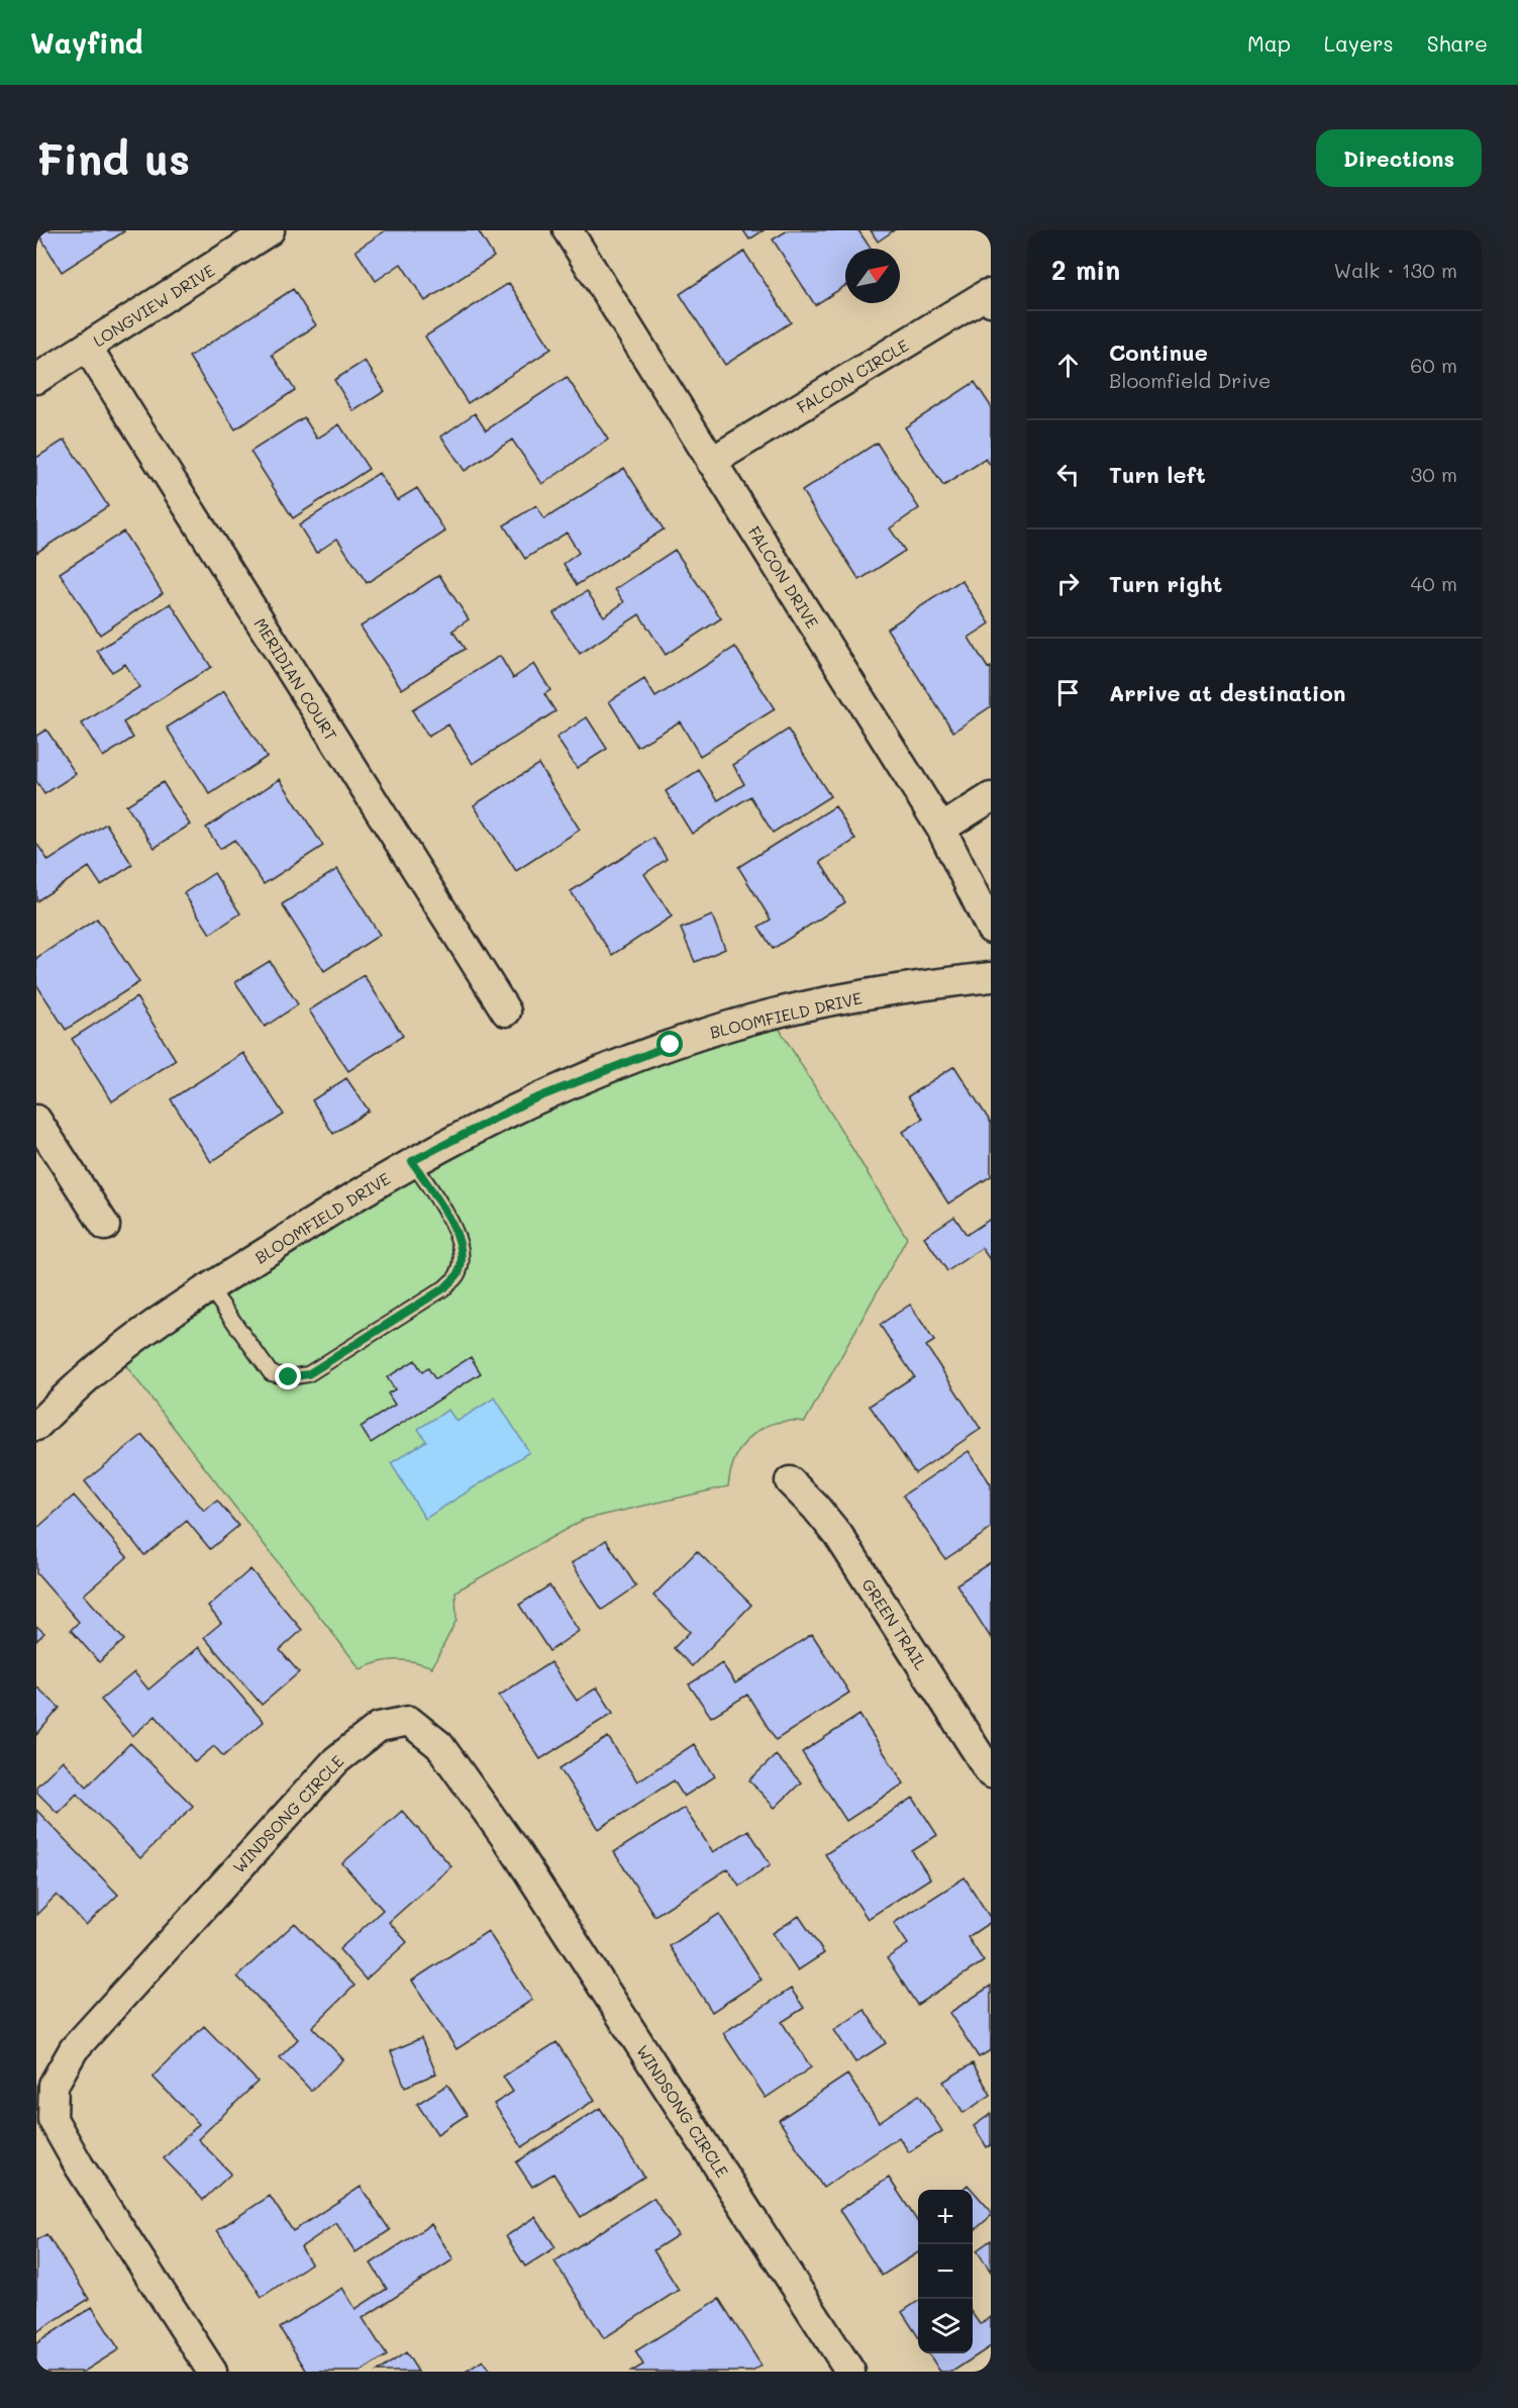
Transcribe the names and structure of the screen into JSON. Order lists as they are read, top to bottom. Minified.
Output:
{"streets":{"street":["LONGVIEW DRIVE","FALCON CIRCLE","FALCON DRIVE","MERIDIAN COURT","BLOOMFIELD DRIVE","GREEN TRAIL","WINDSONG CIRCLE"]},"crossings":[["LONGVIEW DRIVE","MERIDIAN COURT"],["FALCON CIRCLE","FALCON DRIVE"]],"north":"top right","page":{"header":"Wayfind","nav":["Map","Layers","Share"],"buttons":"Directions","title":"Find us","heading":["2 min","Walk · 130 m"],"list":[["Continue","Bloomfield Drive","60 m"],["Turn left","30 m"],["Turn right","40 m"],"Arrive at destination"],"map_buttons":["+","−"]}}
